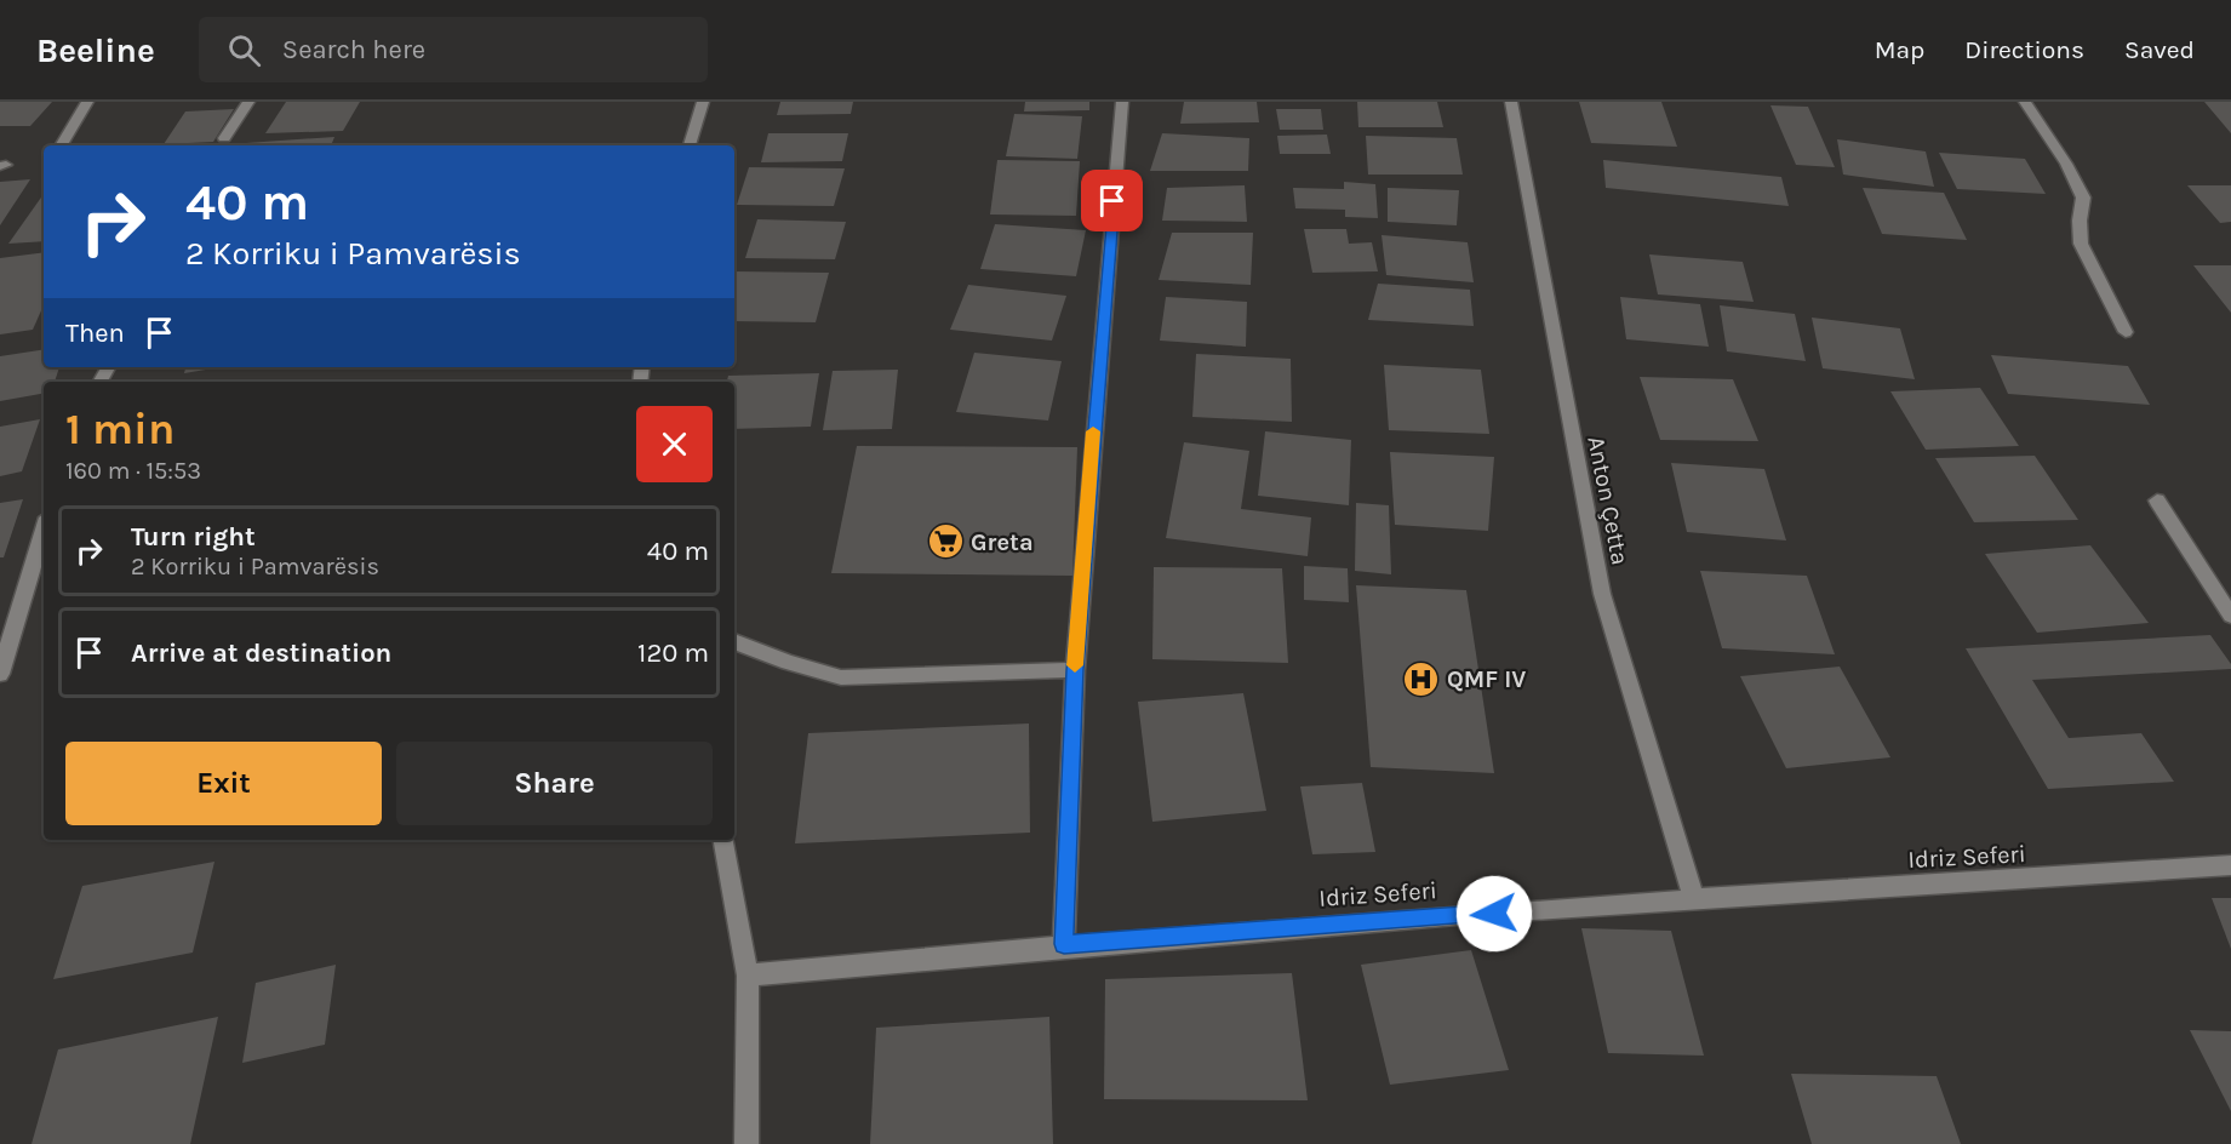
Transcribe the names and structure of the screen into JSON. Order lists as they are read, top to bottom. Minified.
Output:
{"streets":{"street":["Anton Çetta","Idriz Seferi"]},"crossings":[["Anton Çetta","Idriz Seferi"]],"places":{"supermarket":["Greta"],"hospital":["QMF IV"]},"page":{"header":"Beeline","search":"Search here","nav":["Map","Directions","Saved"],"turn":["40 m","2 Korriku i Pamvarësis"],"then":"Then","heading":["1 min","160 m · 15:53"],"list":[{"name":"Turn right","note":"2 Korriku i Pamvarësis","value":"40 m"},{"name":"Arrive at destination","value":"120 m"}],"buttons":["Exit","Share"]}}
